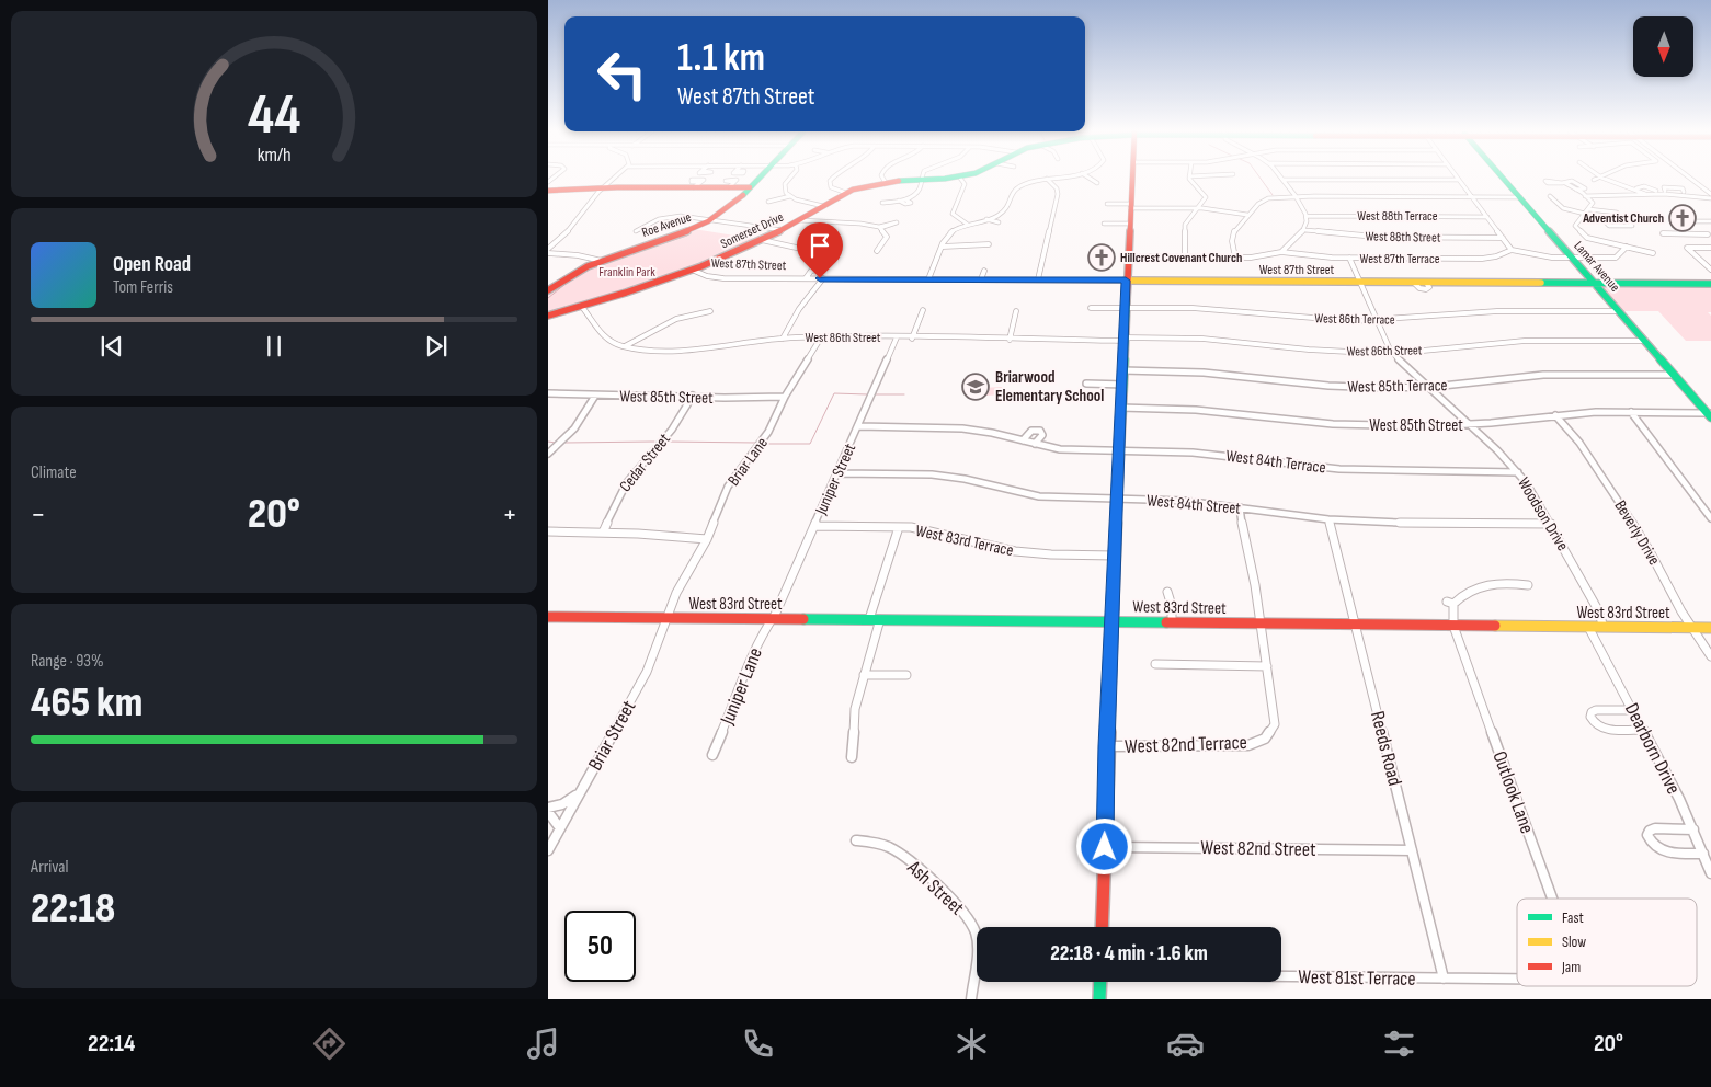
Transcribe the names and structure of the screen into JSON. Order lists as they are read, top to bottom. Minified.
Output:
{"streets":{"street":["West 88th Terrace","Roe Avenue","Somerset Drive","West 88th Street","West 87th Terrace","West 87th Street","Lamar Avenue","West 86th Terrace","West 86th Street","West 85th Terrace","West 85th Street","Briar Lane","West 84th Terrace","Cedar Street","Juniper Street","West 84th Street","Woodson Drive","Beverly Drive","West 83rd Terrace","West 83rd Street","Juniper Lane","Briar Street","West 82nd Terrace","Reeds Road","Dearborn Drive","Outlook Lane","West 82nd Street","Ash Street","West 81st Terrace"]},"crossings":[["West 88th Terrace","West 88th Street"],["West 88th Terrace","West 87th Terrace"],["Somerset Drive","West 87th Street"],["Somerset Drive","West 86th Street"],["West 88th Street","West 87th Terrace"],["West 87th Terrace","Woodson Drive"],["West 87th Street","Lamar Avenue"],["West 87th Street","Woodson Drive"],["Lamar Avenue","West 86th Terrace"],["Lamar Avenue","West 86th Street"],["Lamar Avenue","West 85th Terrace"],["Lamar Avenue","West 85th Street"],["West 86th Terrace","Woodson Drive"],["West 86th Street","Briar Lane"],["West 86th Street","Juniper Street"],["West 86th Street","Woodson Drive"],["West 85th Terrace","Woodson Drive"],["West 85th Street","Briar Lane"],["West 85th Street","Cedar Street"],["West 85th Street","Woodson Drive"],["West 85th Street","Beverly Drive"],["Briar Lane","West 83rd Street"],["Briar Lane","Briar Street"],["West 84th Terrace","Juniper Street"],["West 84th Terrace","Woodson Drive"],["Juniper Street","West 84th Street"],["Juniper Street","West 83rd Terrace"],["Juniper Street","West 83rd Street"],["Juniper Street","Juniper Lane"],["West 84th Street","Woodson Drive"],["West 84th Street","Reeds Road"],["Woodson Drive","West 83rd Street"],["Beverly Drive","West 83rd Street"],["West 83rd Street","Juniper Lane"],["West 83rd Street","Briar Street"],["West 83rd Street","Reeds Road"],["West 83rd Street","Dearborn Drive"],["West 83rd Street","Outlook Lane"],["Reeds Road","West 82nd Street"],["Reeds Road","West 81st Terrace"]],"parks":["Franklin Park"],"places":{"church":["Adventist Church","Hillcrest Covenant Church"],"school or university":["Briarwood Elementary School"]},"legend":["Fast","Slow","Jam"],"north":"bottom","page":{"turn":["1.1 km","West 87th Street"],"song":["Open Road","Tom Ferris"],"tile":["Climate",["Range · 93%","465 km"],["Arrival","22:18"]],"heat":["−","20°","+"],"limit":"50","trip":"22:18 · 4 min · 1.6 km","tabs":["22:14","20°"],"gauge":["44","km/h"]}}
